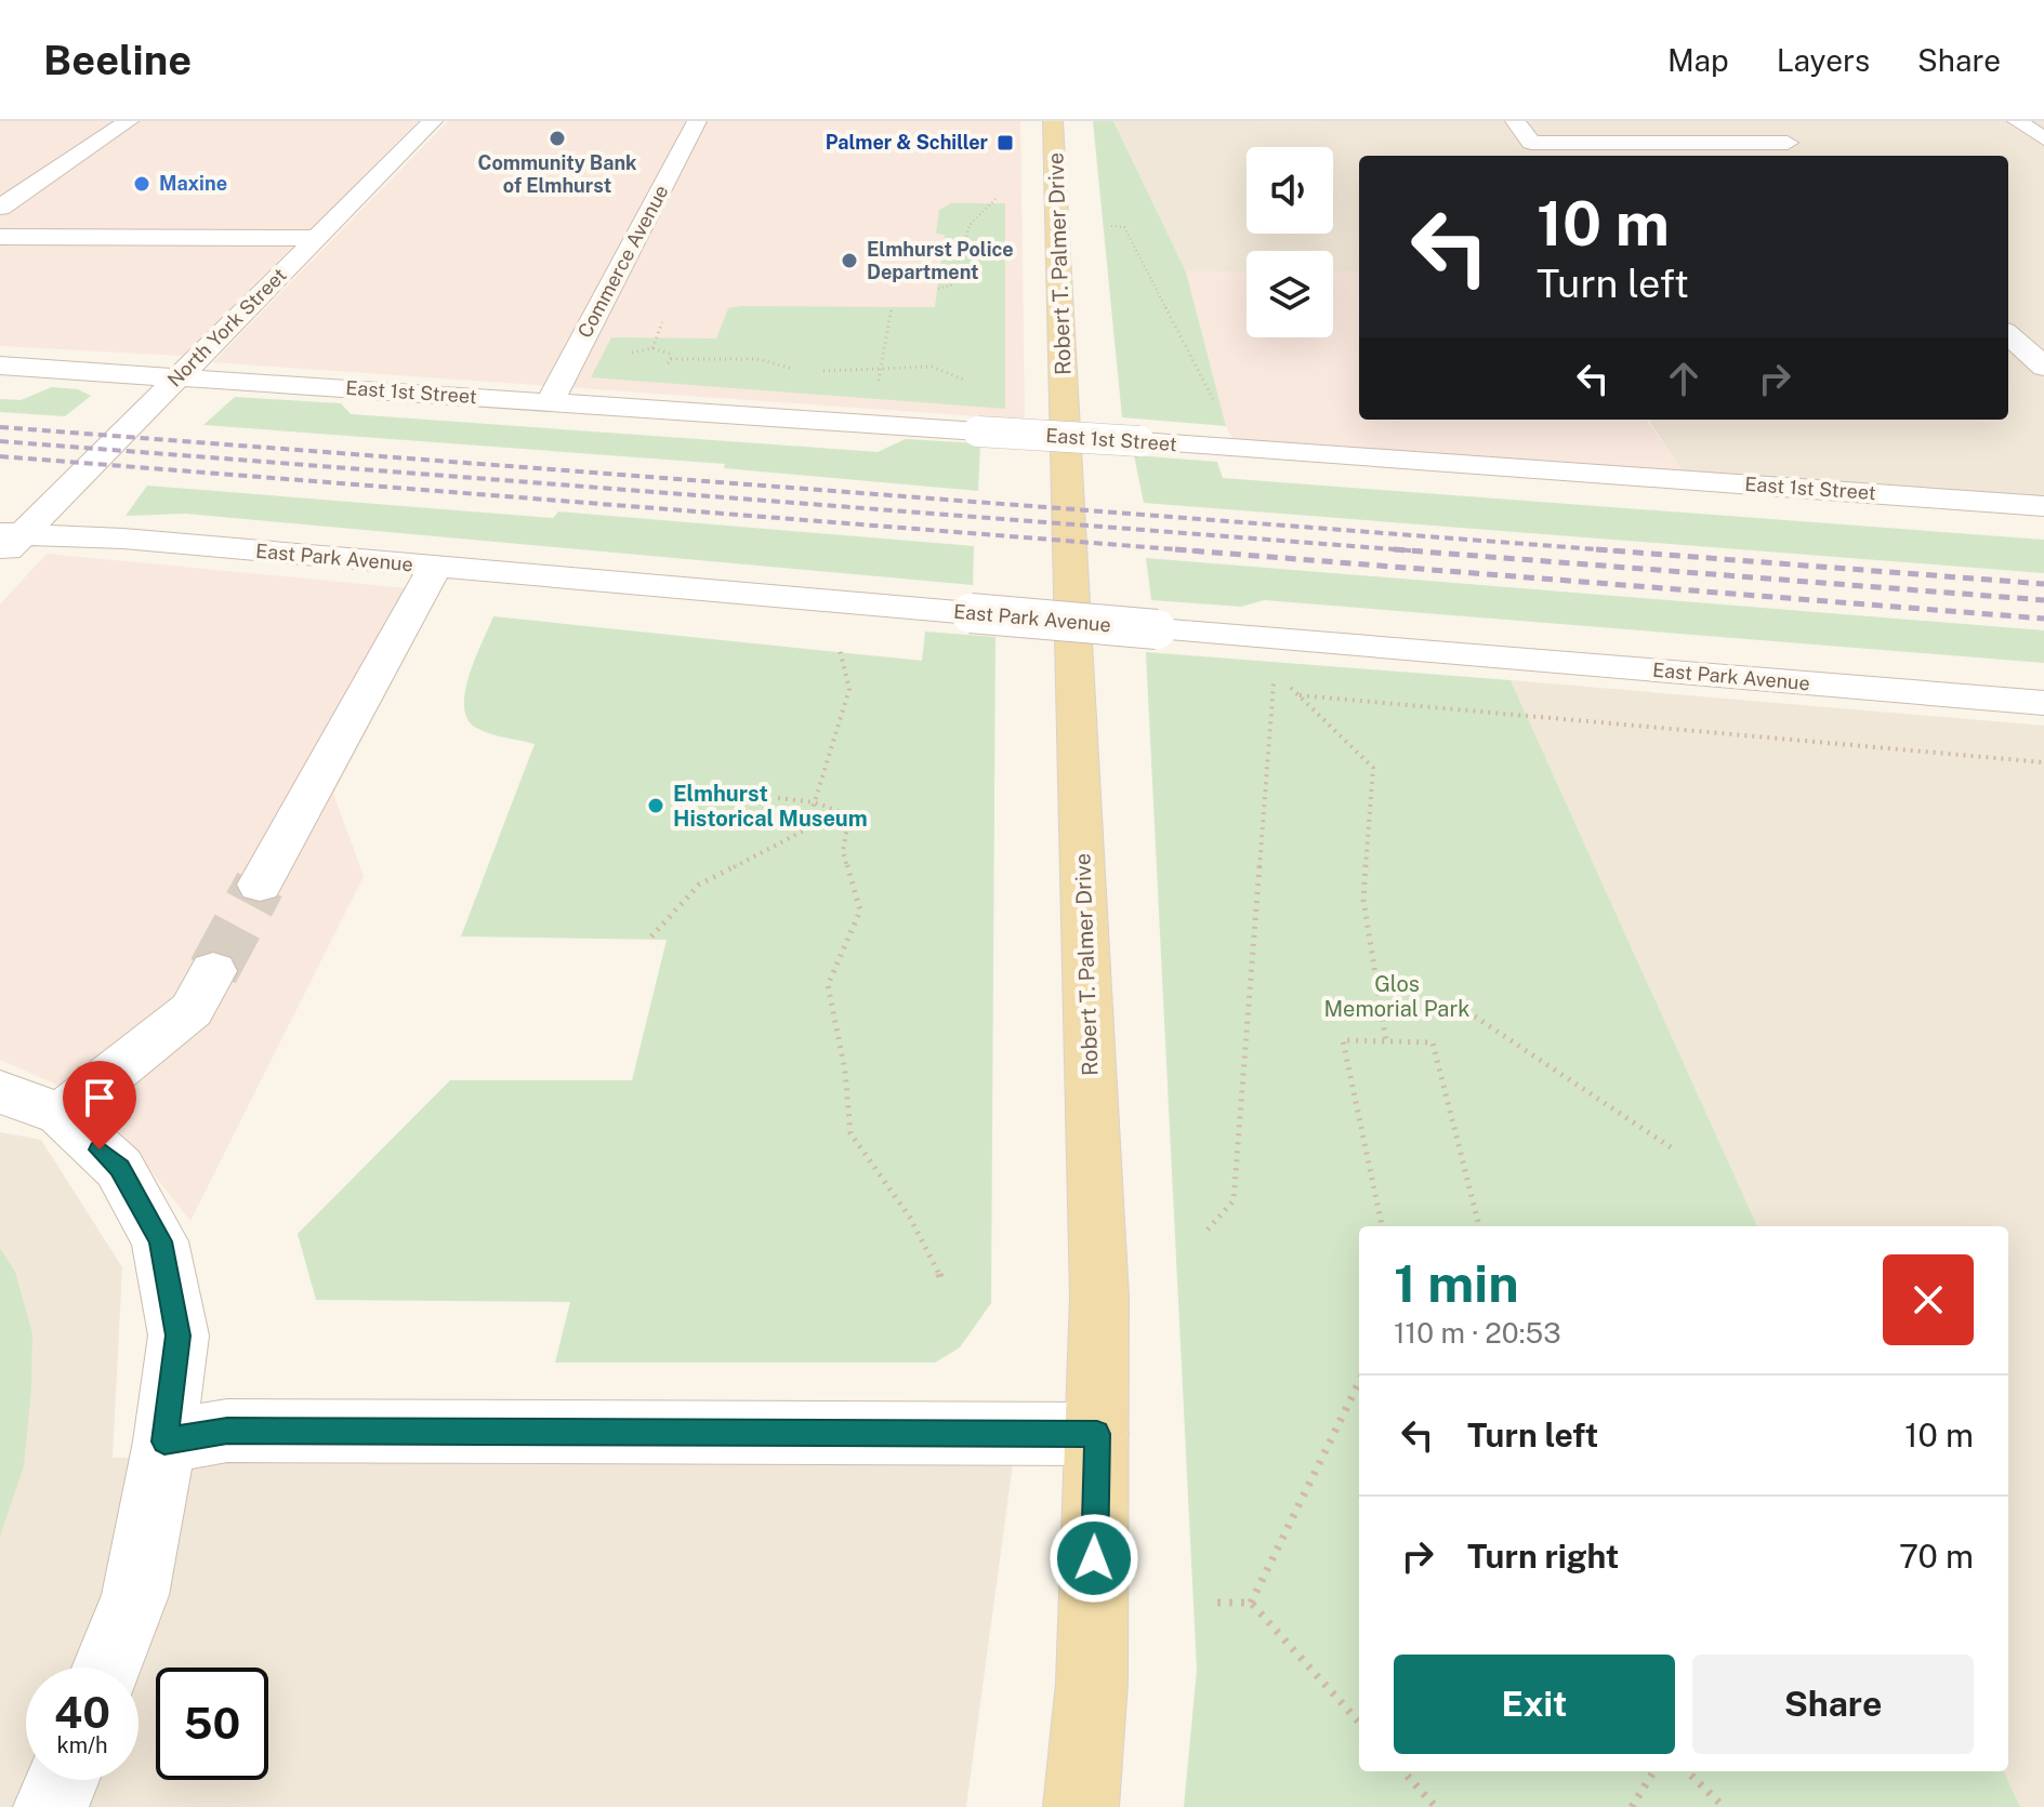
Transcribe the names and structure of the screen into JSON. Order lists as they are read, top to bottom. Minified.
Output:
{"streets":{"main road":["Robert T. Palmer Drive"],"street":["Commerce Avenue","North York Street","East 1st Street","East Park Avenue"]},"crossings":[["Commerce Avenue","East 1st Street"],["North York Street","East 1st Street"],["North York Street","East Park Avenue"]],"parks":["Glos Memorial Park"],"places":{"other":["Community Bank of Elmhurst","Maxine","Elmhurst Police Department","Elmhurst Historical Museum"],"transit":["Palmer & Schiller"]},"page":{"header":"Beeline","nav":["Map","Layers","Share"],"turn":["10 m","Turn left"],"heading":["1 min","110 m · 20:53"],"list":[{"name":"Turn left","value":"10 m"},{"name":"Turn right","value":"70 m"}],"buttons":["Exit","Share"],"speed":"40 km/h","limit":"50"}}
